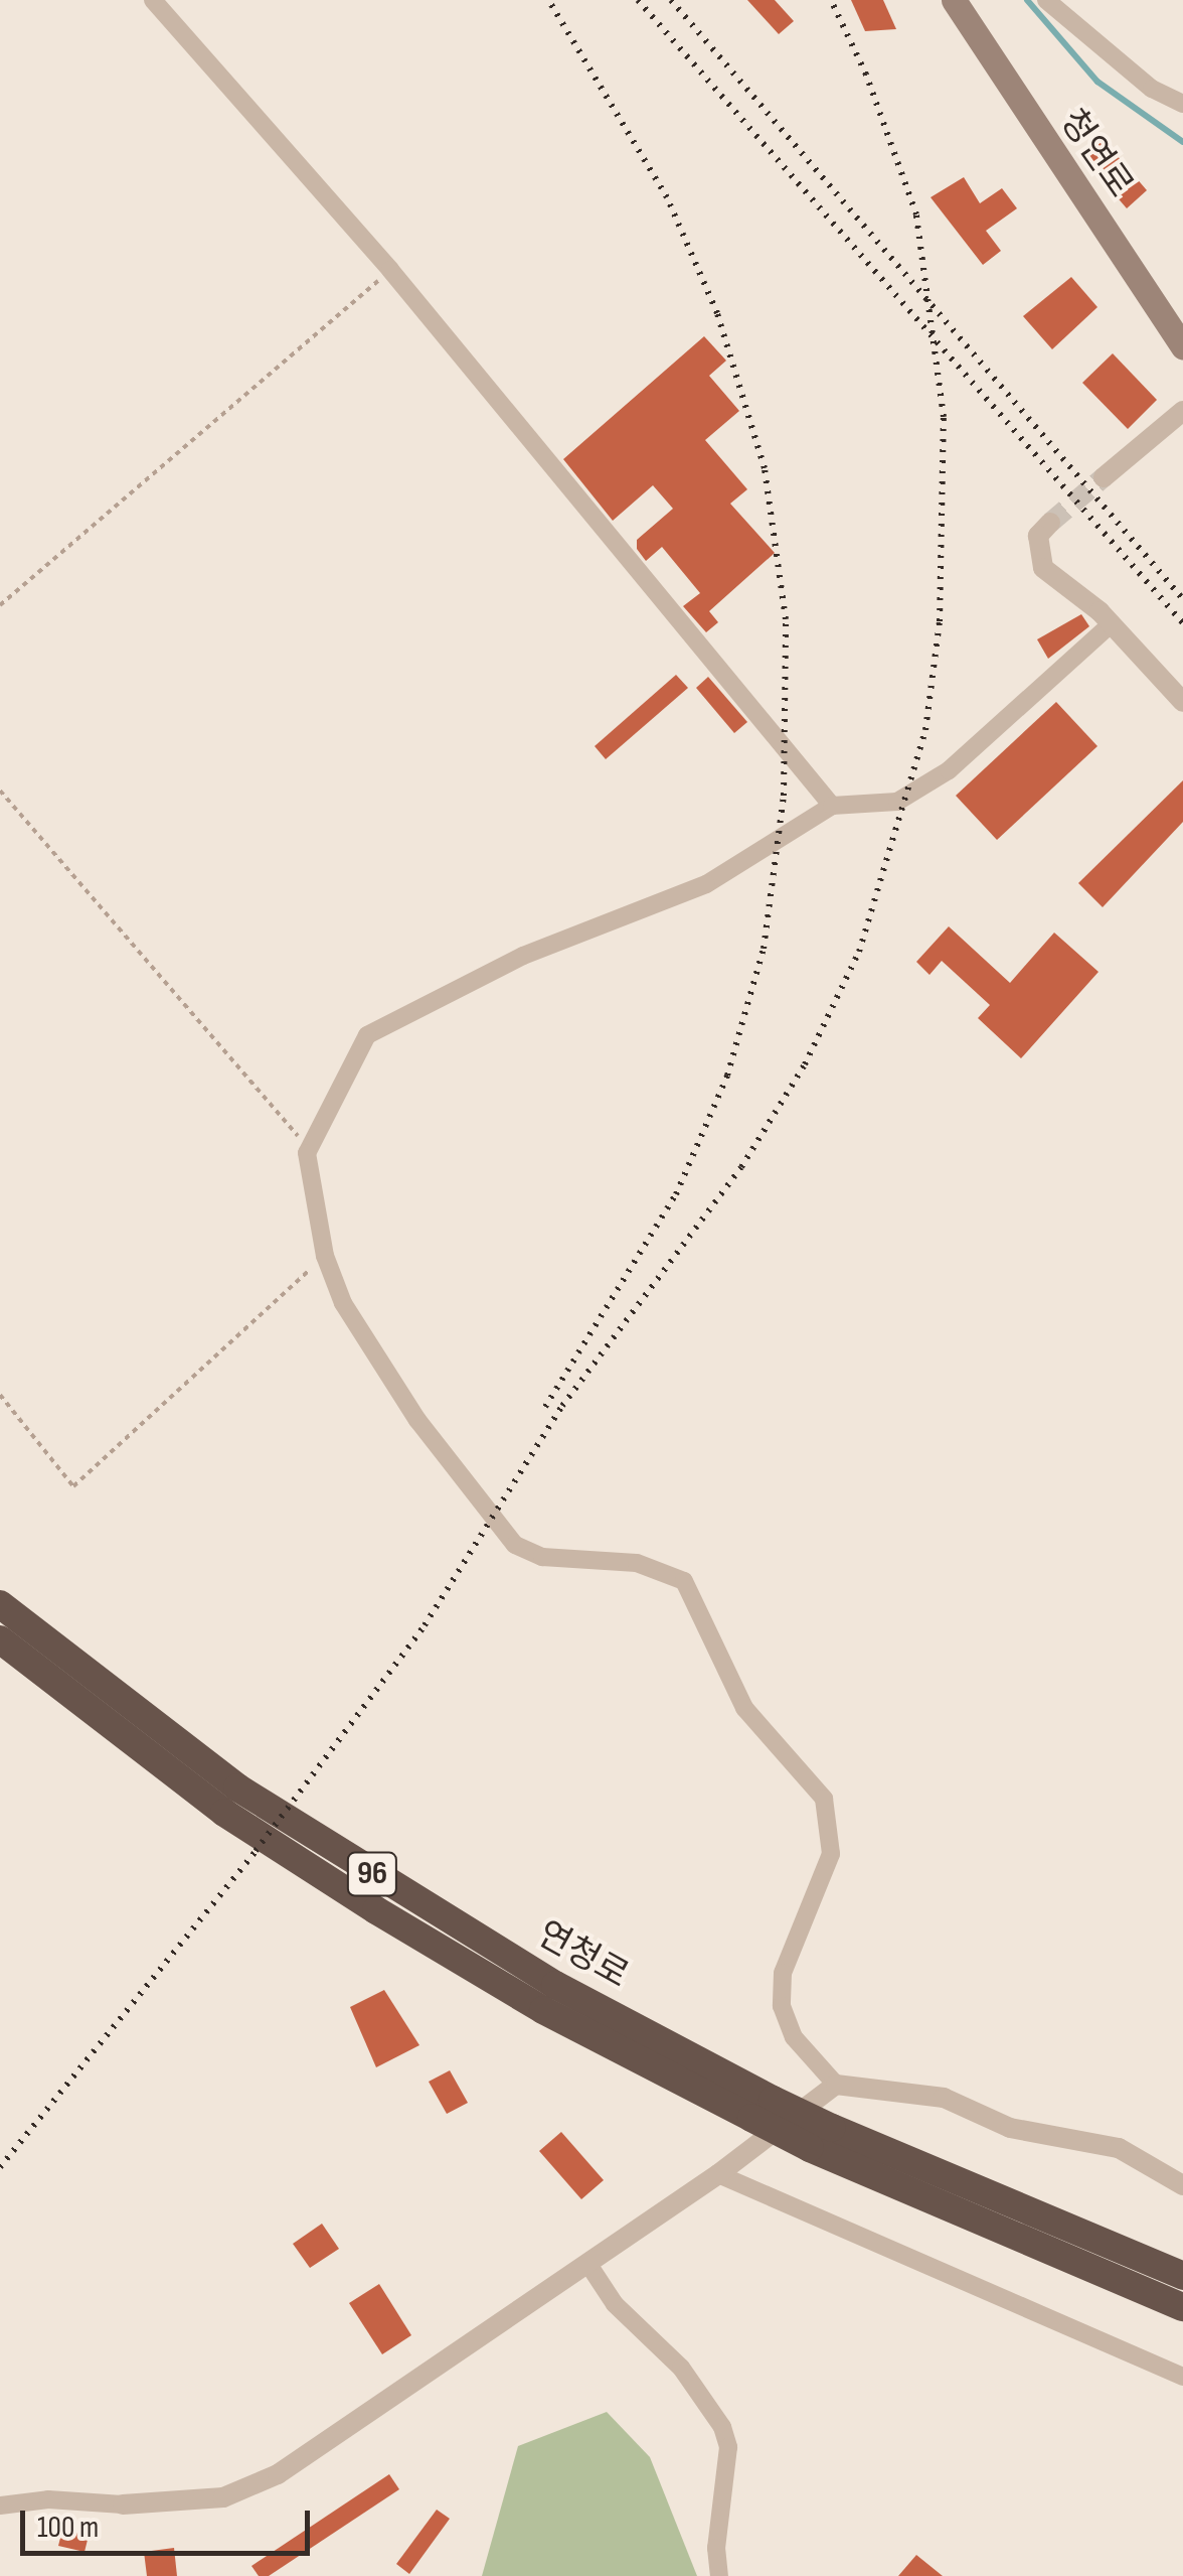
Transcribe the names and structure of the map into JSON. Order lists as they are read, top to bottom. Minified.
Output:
{"streets":{"highway":["96","연청로"],"main road":["청연로"]},"scale_bar":"100 m"}
